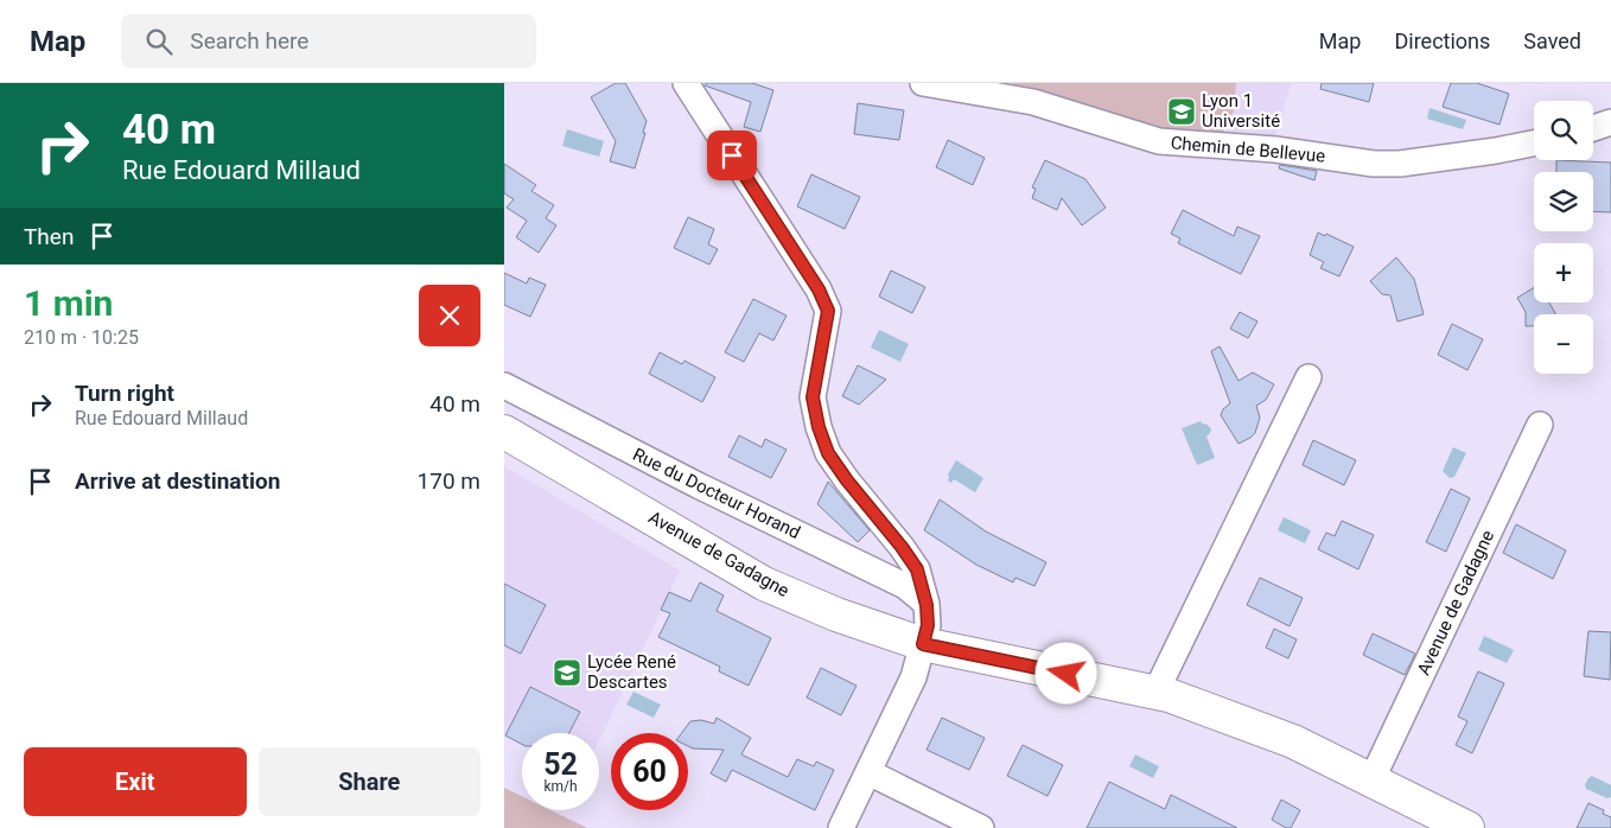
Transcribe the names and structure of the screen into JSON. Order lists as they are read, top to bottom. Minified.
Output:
{"streets":{"main road":["Avenue de Gadagne"],"street":["Chemin de Bellevue","Rue du Docteur Horand"]},"places":{"school or university":["Lyon 1 Université","Lycée René Descartes"]},"page":{"header":"Map","search":"Search here","nav":["Map","Directions","Saved"],"turn":["40 m","Rue Edouard Millaud"],"map_buttons":["+","−"],"then":"Then","heading":["1 min","210 m · 10:25"],"list":[{"name":"Turn right","note":"Rue Edouard Millaud","value":"40 m"},{"name":"Arrive at destination","value":"170 m"}],"speed":"52 km/h","limit":"60","buttons":["Exit","Share"]}}
